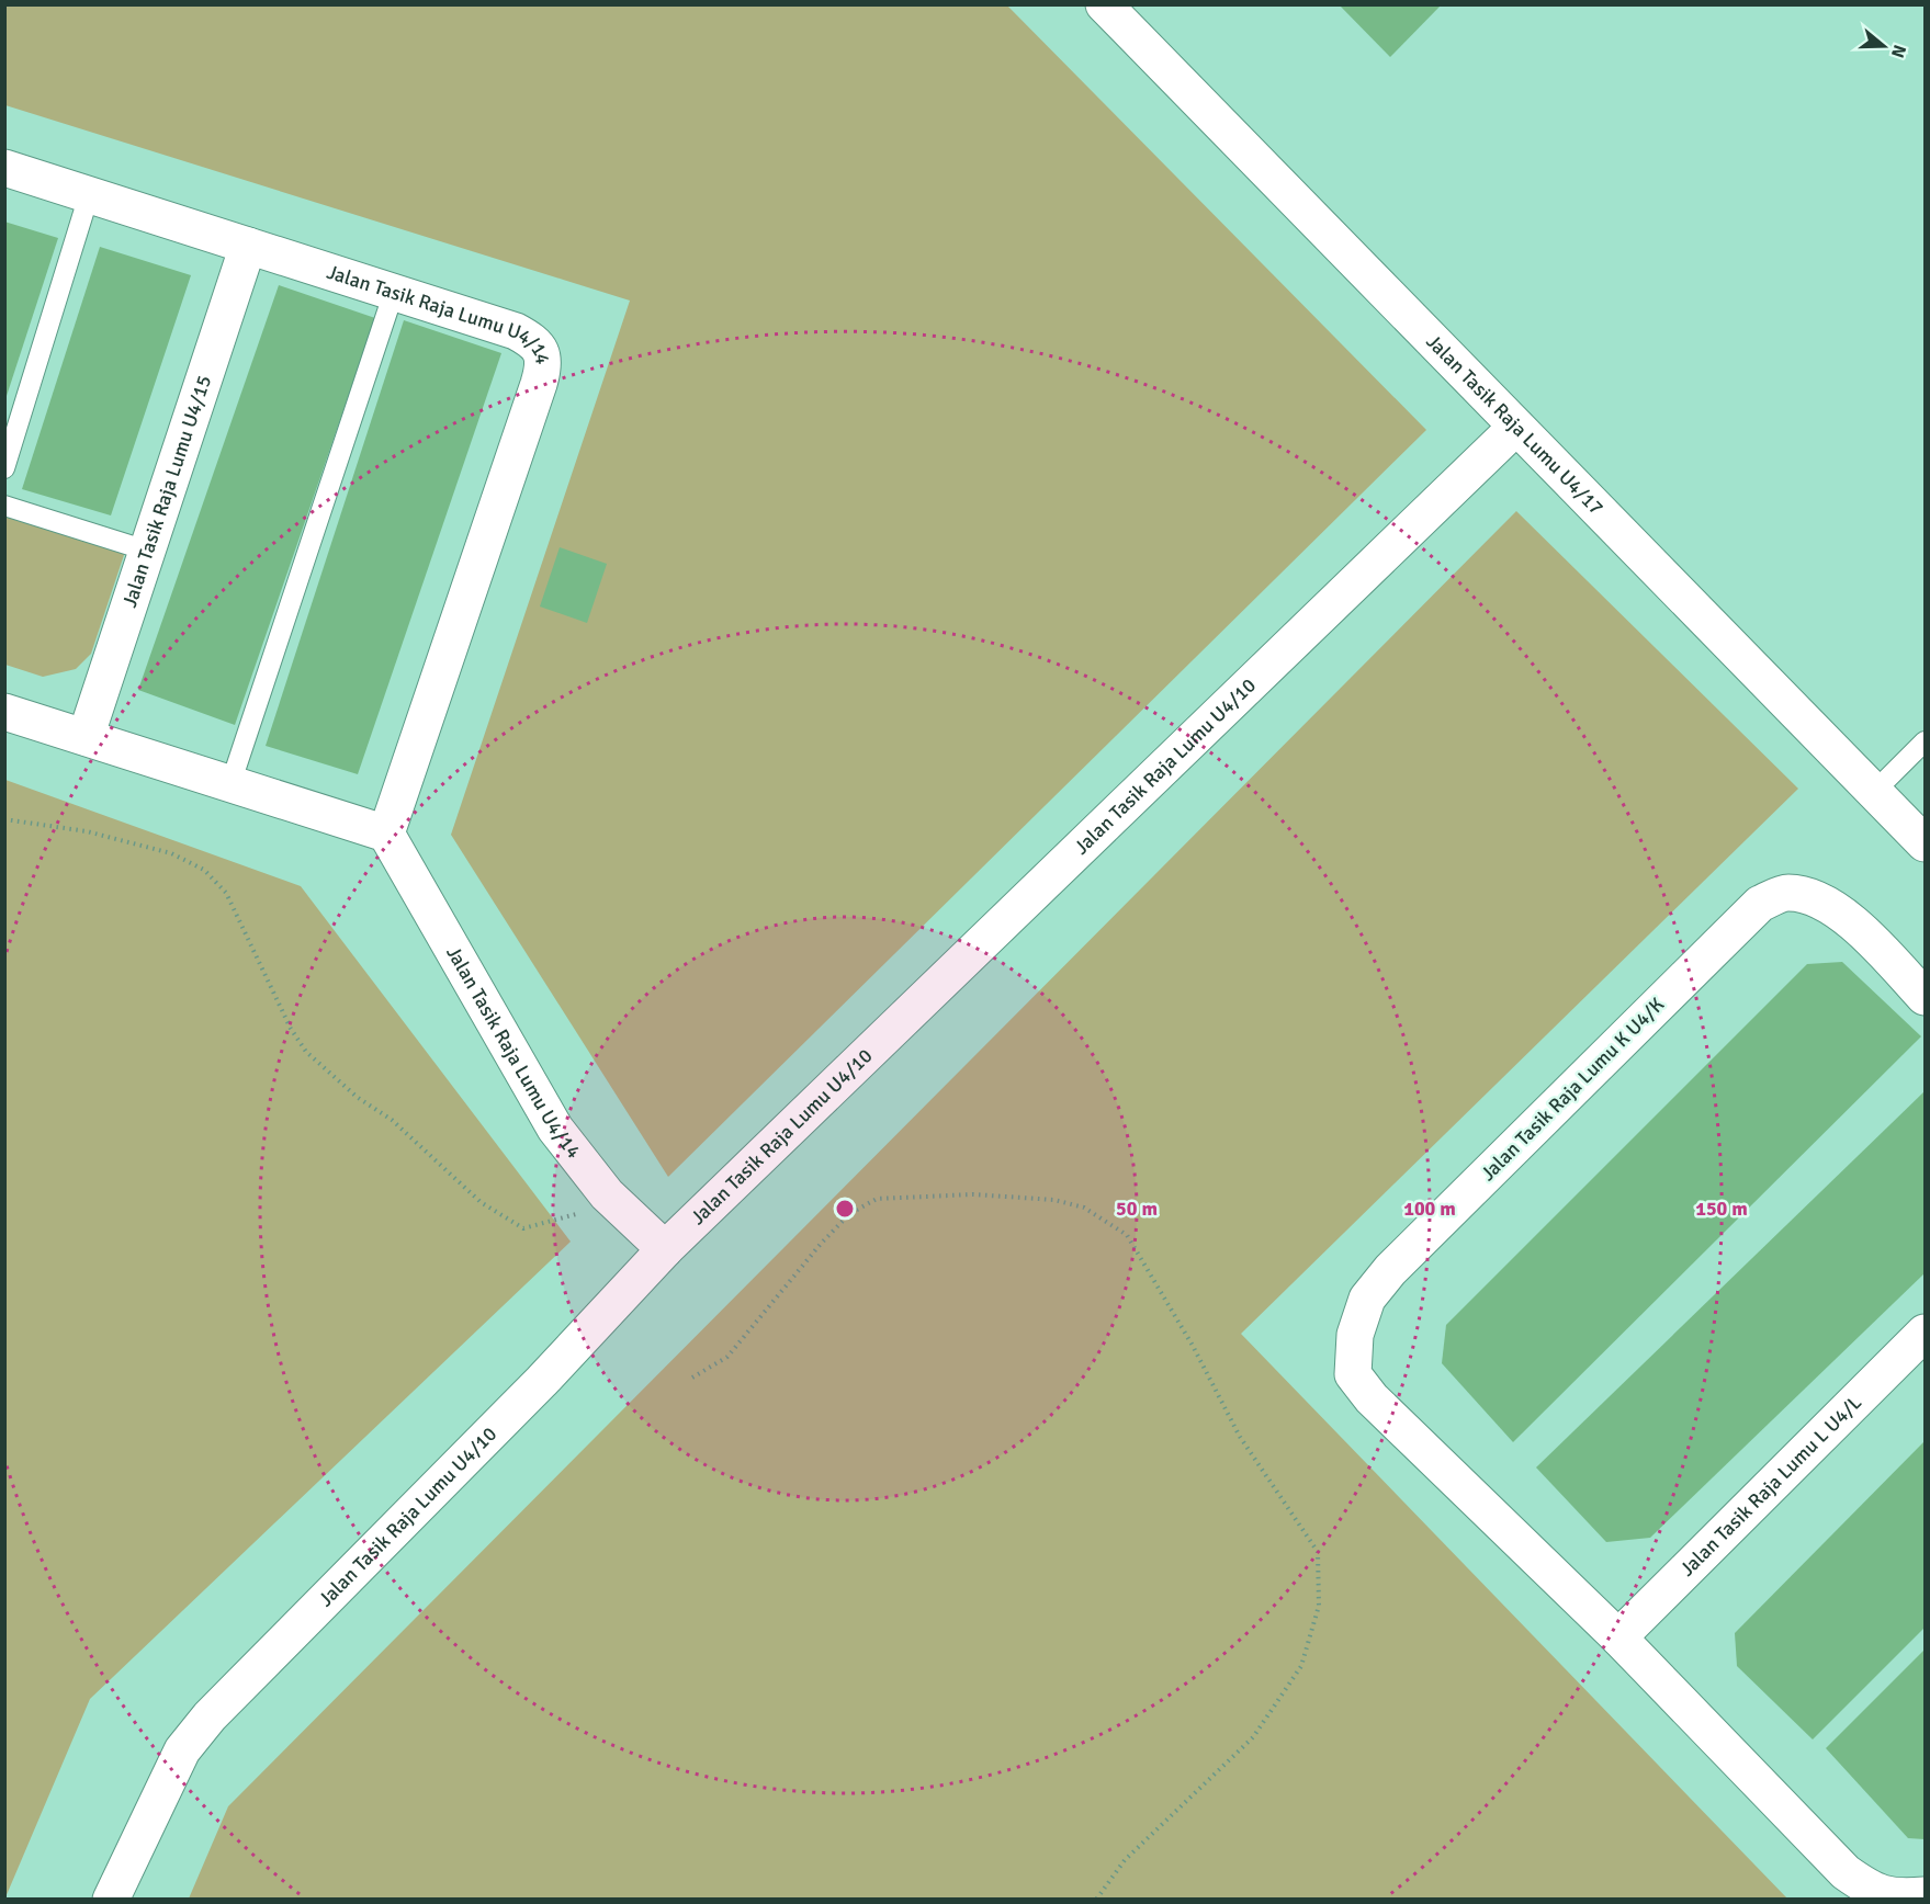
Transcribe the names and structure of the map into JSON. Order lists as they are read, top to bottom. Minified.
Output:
{"streets":{"street":["Jalan Tasik Raja Lumu U4/14","Jalan Tasik Raja Lumu U4/17","Jalan Tasik Raja Lumu U4/15","Jalan Tasik Raja Lumu U4/10","Jalan Tasik Raja Lumu K U4/K","Jalan Tasik Raja Lumu L U4/L"]},"crossings":[["Jalan Tasik Raja Lumu U4/14","Jalan Tasik Raja Lumu U4/15"],["Jalan Tasik Raja Lumu U4/14","Jalan Tasik Raja Lumu U4/10"],["Jalan Tasik Raja Lumu U4/17","Jalan Tasik Raja Lumu U4/10"],["Jalan Tasik Raja Lumu K U4/K","Jalan Tasik Raja Lumu L U4/L"]],"north":"right","rings":["50 m","100 m","150 m"]}
